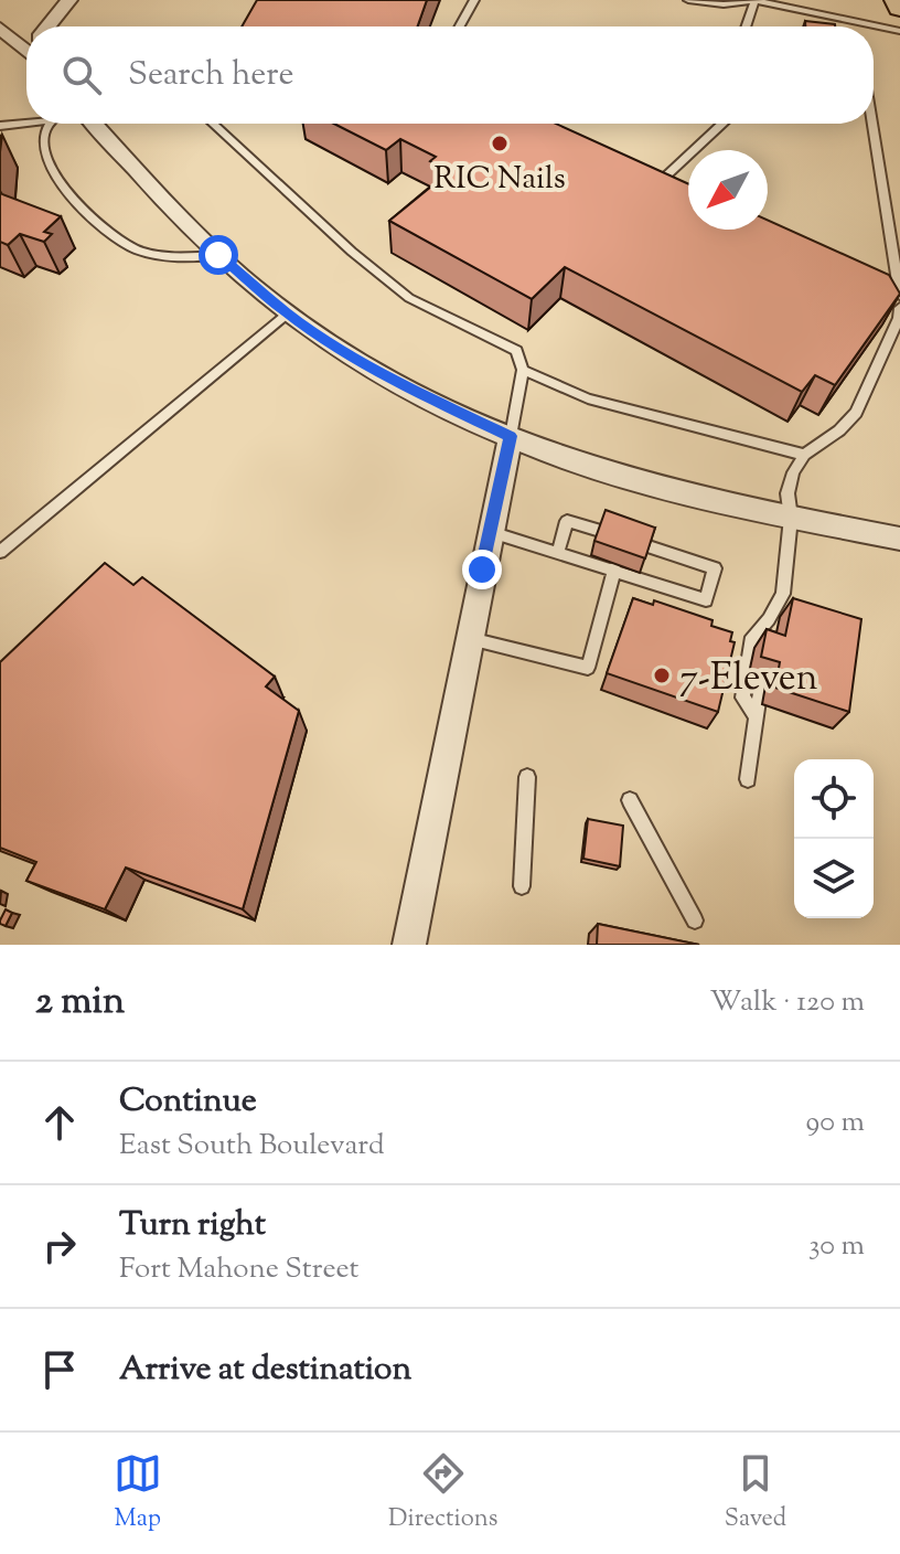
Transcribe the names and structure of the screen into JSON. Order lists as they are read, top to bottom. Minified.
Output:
{"places":["RIC Nails","7-Eleven"],"north":"bottom left","page":{"search":"Search here","heading":["2 min","Walk · 120 m"],"list":[["Continue","East South Boulevard","90 m"],["Turn right","Fort Mahone Street","30 m"],"Arrive at destination"],"nav":["Map","Directions","Saved"]}}
